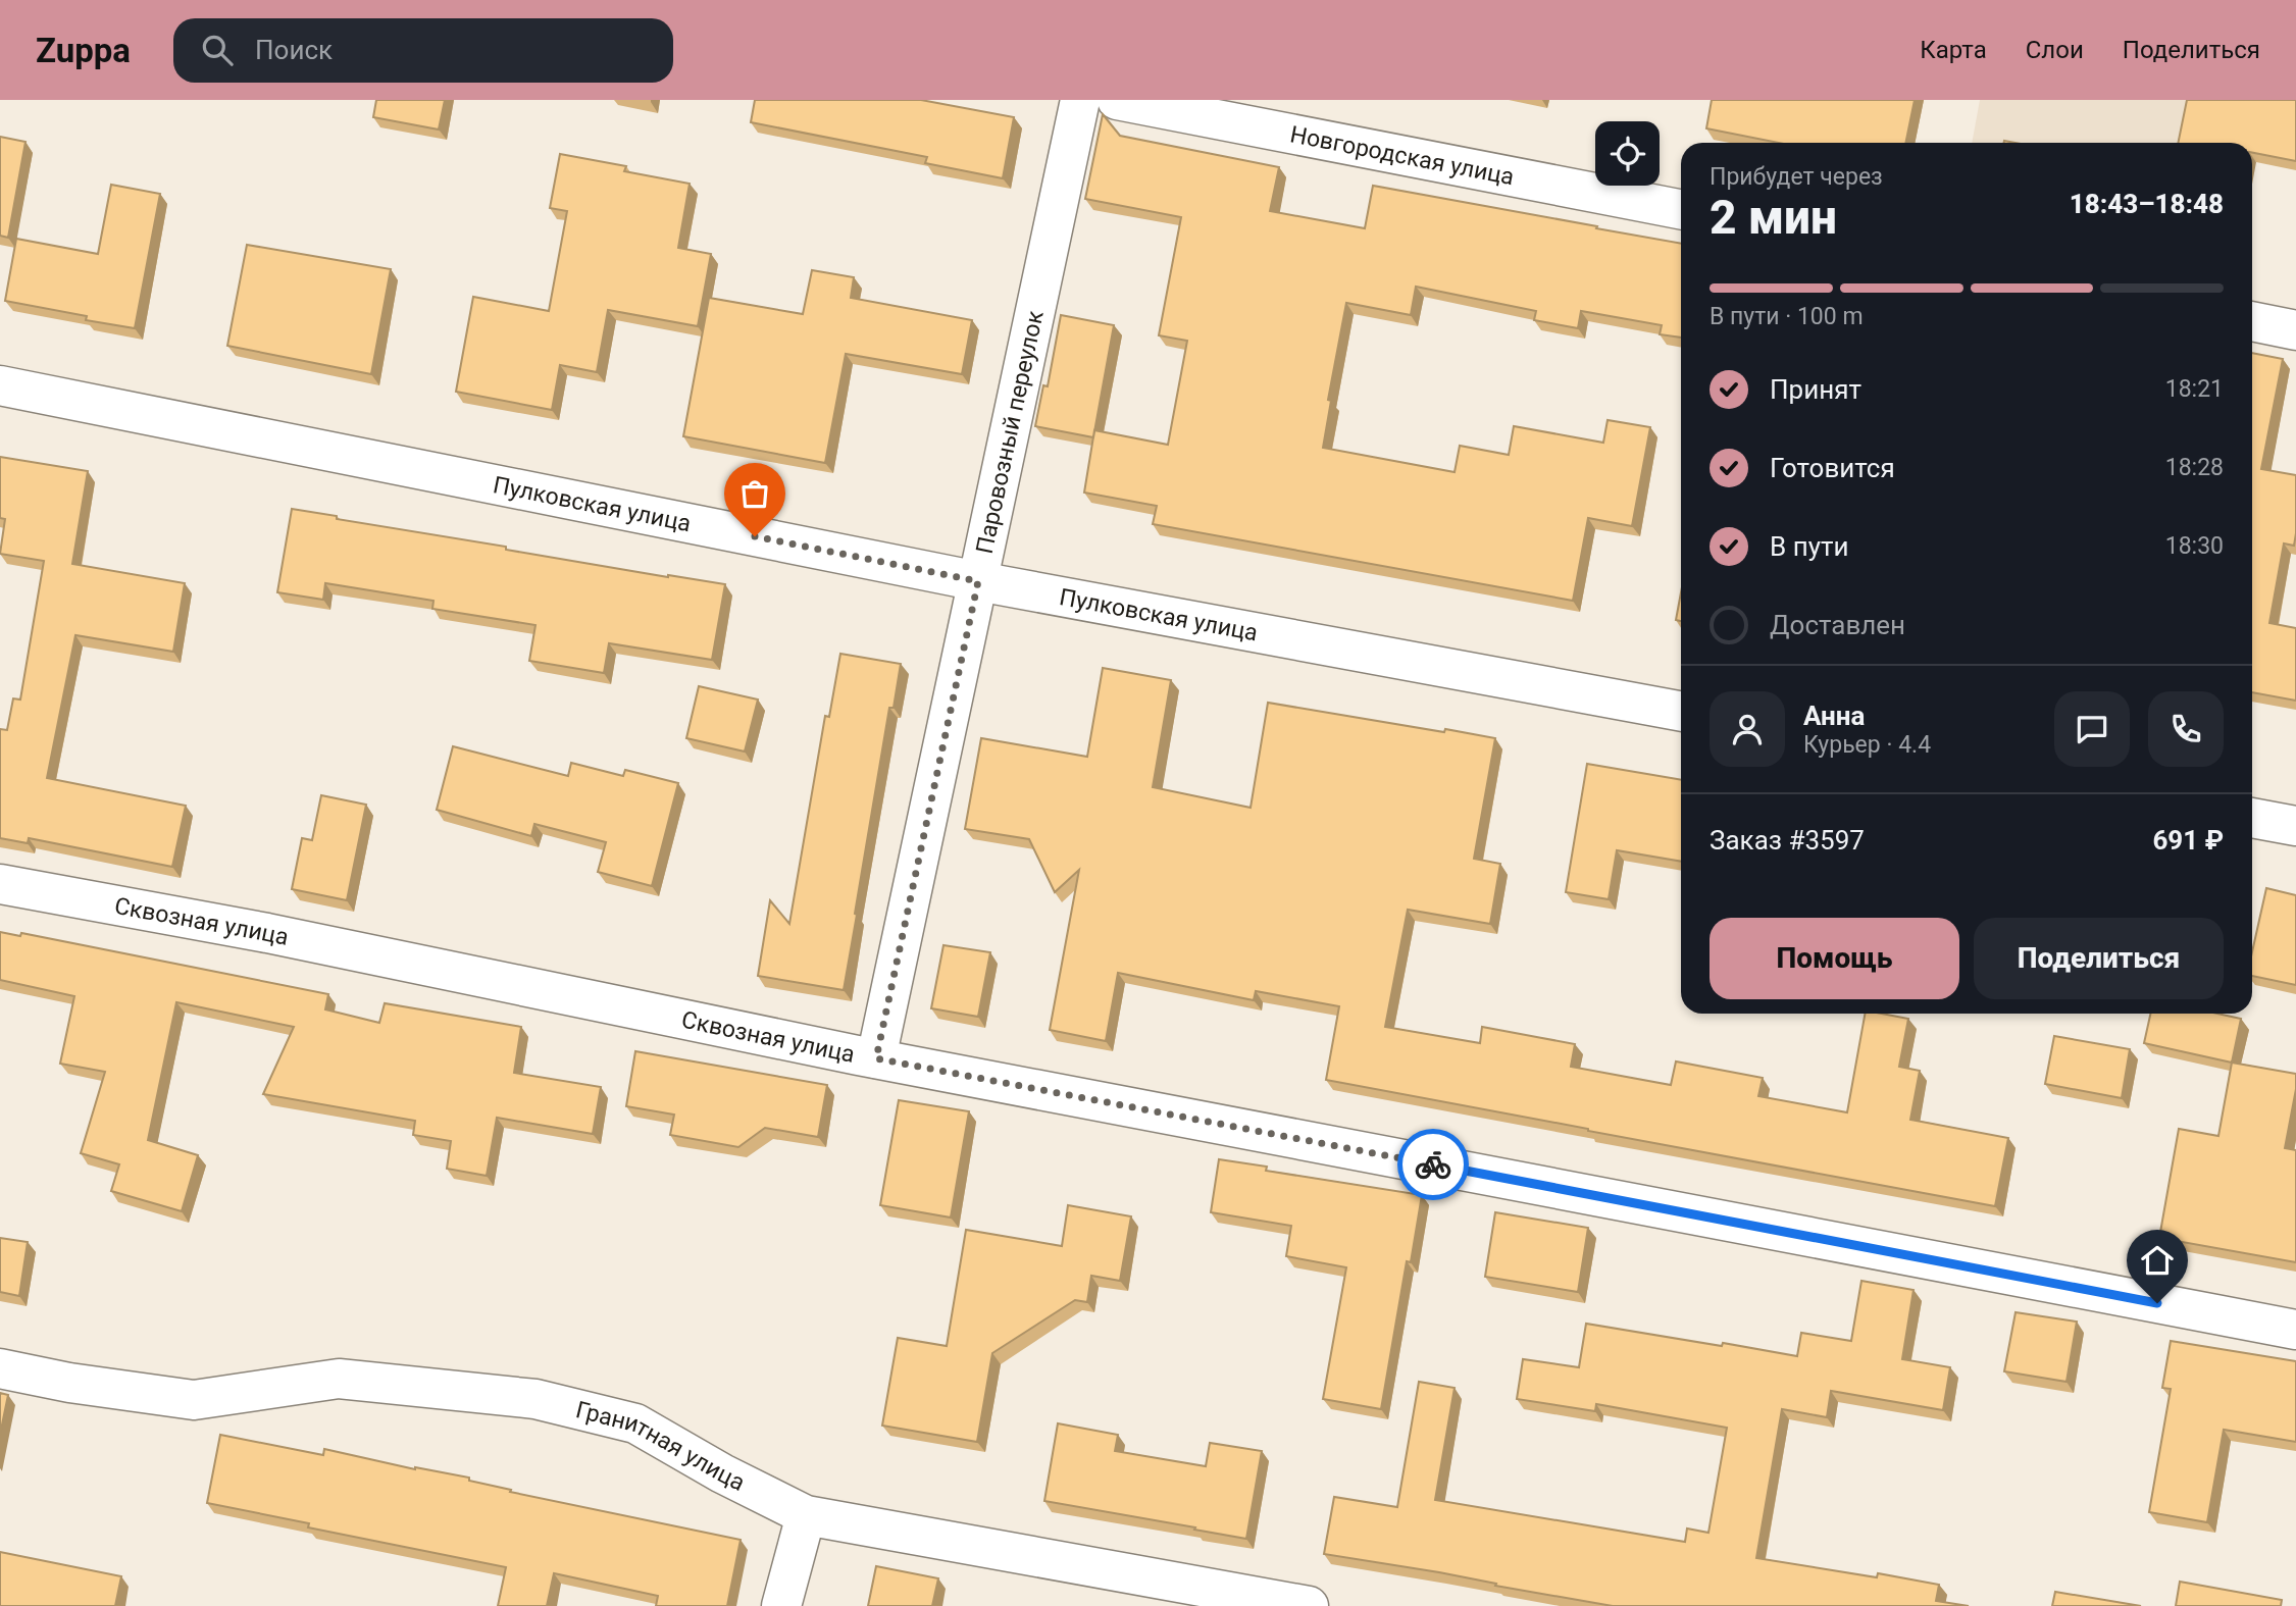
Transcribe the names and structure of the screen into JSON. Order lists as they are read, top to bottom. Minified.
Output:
{"streets":{"street":["Новгородская улица","Паровозный переулок","Пулковская улица","Сквозная улица","Гранитная улица"]},"crossings":[["Паровозный переулок","Пулковская улица"],["Паровозный переулок","Сквозная улица"]],"page":{"header":"Zuppa","search":"Поиск","nav":["Карта","Слои","Поделиться"],"heading":["2 мин","Прибудет через","18:43–18:48"],"panel":["Анна","Курьер · 4.4","Заказ #3597","691 ₽"],"bar":"В пути · 100 m","list":[["Принят","18:21"],["Готовится","18:28"],["В пути","18:30"],"Доставлен"],"buttons":["Помощь","Поделиться"]}}
